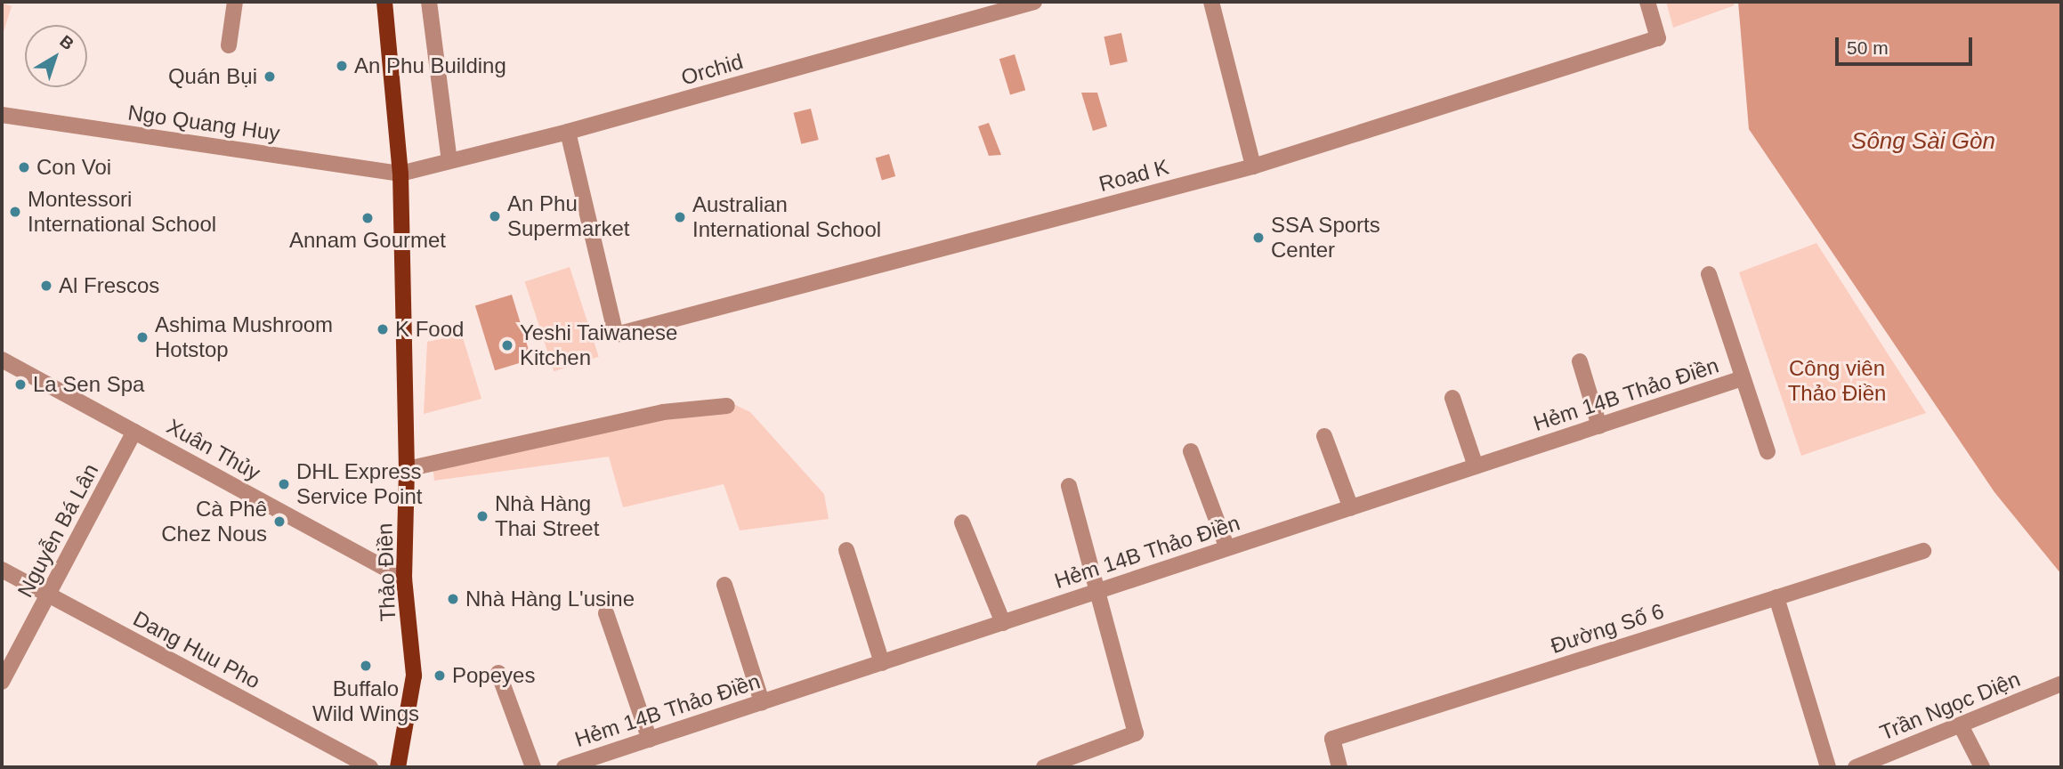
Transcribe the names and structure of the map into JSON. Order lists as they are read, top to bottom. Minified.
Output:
{"streets":{"main road":["Thảo Điền"],"street":["Orchid","Ngo Quang Huy","Road K","Hẻm 14B Thảo Điền","Xuân Thủy","Nguyễn Bá Lân","Đường Số 6","Dang Huu Pho","Trần Ngọc Diện"]},"crossings":[["Orchid","Ngo Quang Huy"],["Orchid","Road K"],["Orchid","Thảo Điền"],["Ngo Quang Huy","Thảo Điền"],["Xuân Thủy","Nguyễn Bá Lân"],["Xuân Thủy","Thảo Điền"],["Nguyễn Bá Lân","Dang Huu Pho"]],"water":["Sông Sài Gòn"],"parks":["Công viên Thảo Điền"],"places":["An Phu Building","Quán Bụi","Con Voi","Montessori International School","An Phu Supermarket","Australian International School","Annam Gourmet","SSA Sports Center","Al Frescos","K Food","Ashima Mushroom Hotstop","Yeshi Taiwanese Kitchen","La Sen Spa","DHL Express Service Point","Nhà Hàng Thai Street","Cà Phê Chez Nous","Nhà Hàng L'usine","Buffalo Wild Wings","Popeyes"],"scale_bar":"50 m","north":"top right"}
